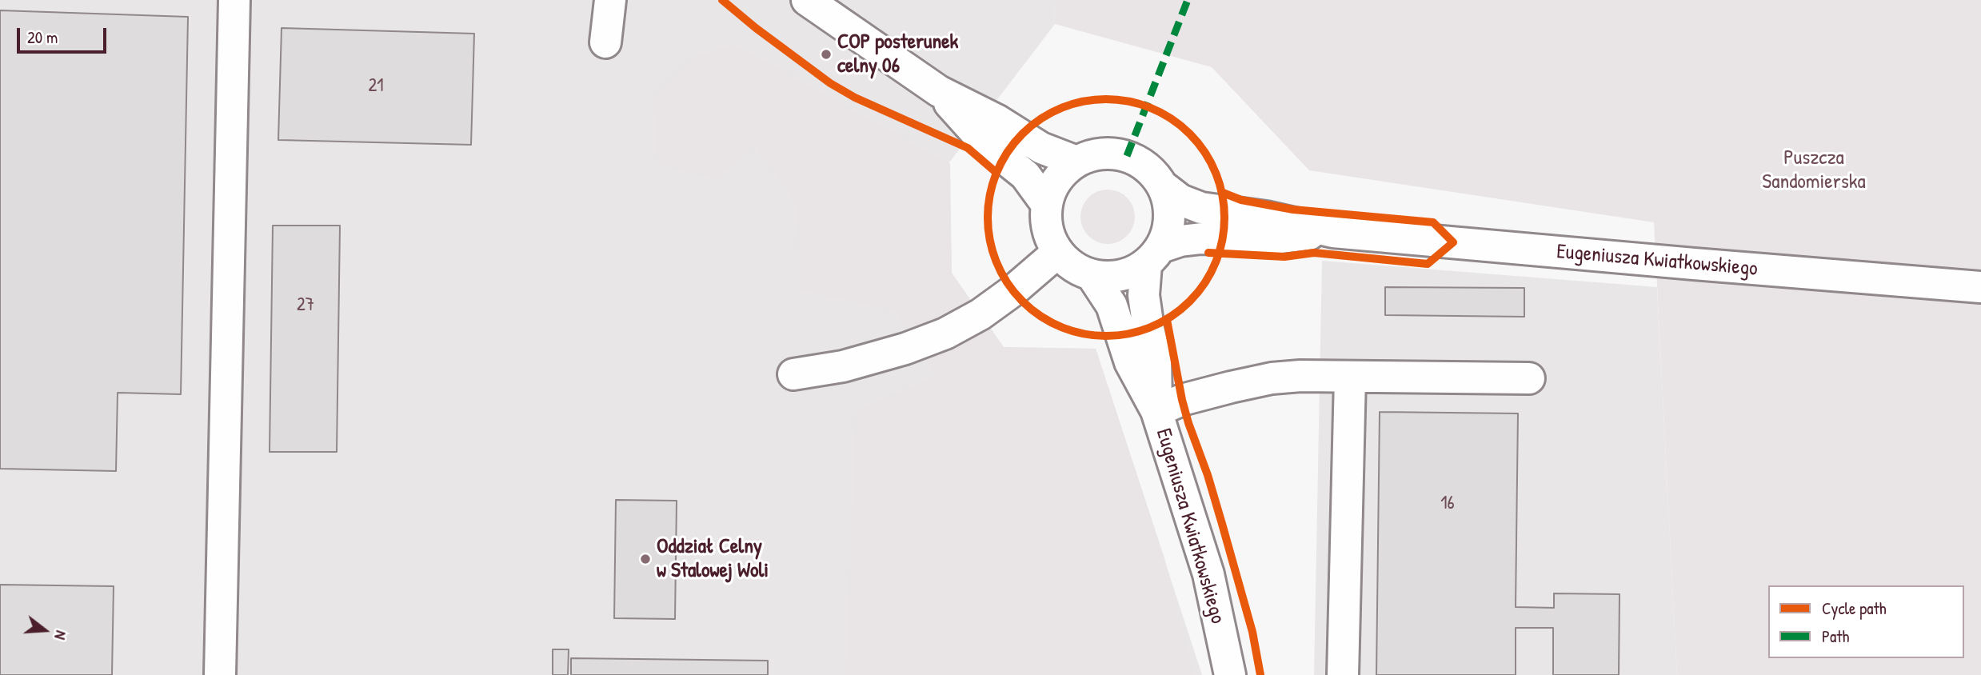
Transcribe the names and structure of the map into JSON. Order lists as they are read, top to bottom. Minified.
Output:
{"streets":{"street":["Eugeniusza Kwiatkowskiego"]},"parks":["Puszcza Sandomierska"],"places":["COP posterunek celny 06","Oddział Celny w Stalowej Woli"],"house_numbers":["21","27","16"],"legend":["Cycle path","Path"],"scale_bar":"20 m","north":"right"}
